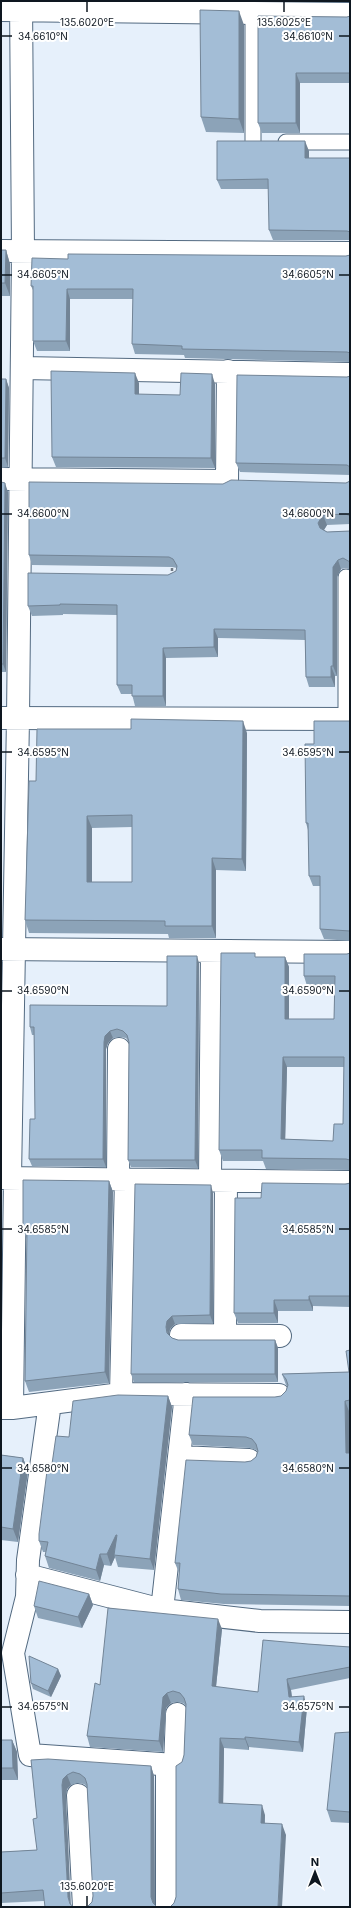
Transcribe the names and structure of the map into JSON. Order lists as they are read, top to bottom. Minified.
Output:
{"north":"top","coordinates":["135.6020°E","135.6025°E","34.6610°N","34.6605°N","34.6600°N","34.6595°N","34.6590°N","34.6585°N","34.6580°N","34.6575°N"]}
